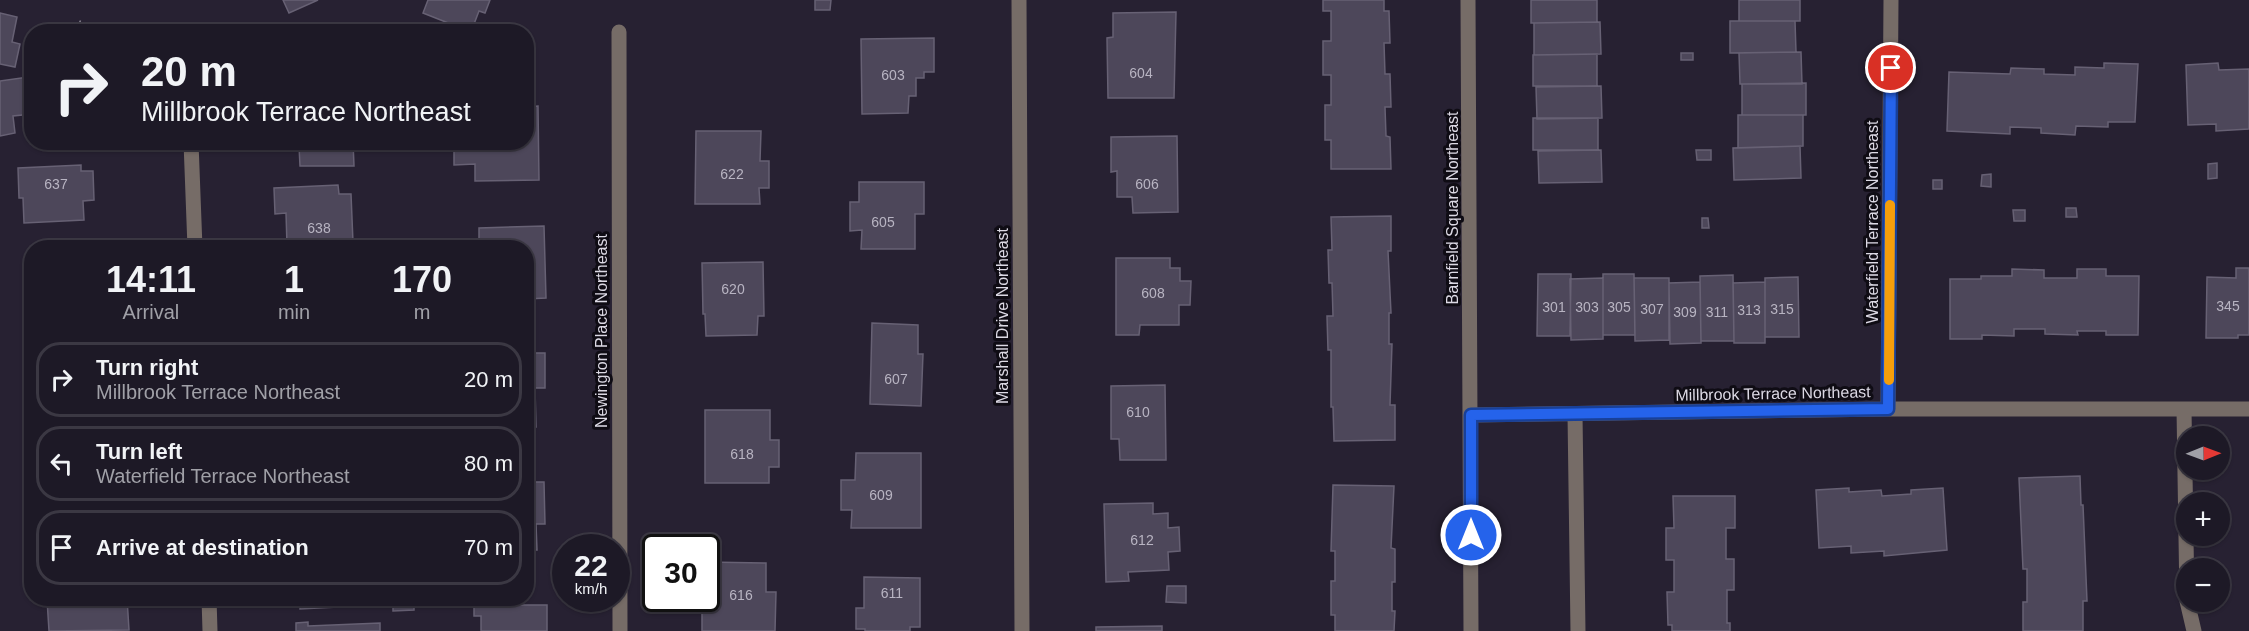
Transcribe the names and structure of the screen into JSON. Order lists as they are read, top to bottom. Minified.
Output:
{"streets":{"street":["Barnfield Square Northeast","Waterfield Terrace Northeast","Marshall Drive Northeast","Newington Place Northeast","Millbrook Terrace Northeast"]},"crossings":[["Barnfield Square Northeast","Millbrook Terrace Northeast"],["Waterfield Terrace Northeast","Millbrook Terrace Northeast"]],"house_numbers":["604","603","622","637","606","605","638","620","608","345","301","303","305","307","315","313","309","311","607","610","618","609","612","611","616"],"north":"right","page":{"turn":["20 m","Millbrook Terrace Northeast"],"eta":["14:11","Arrival","1","min","170","m"],"list":[{"name":"Turn right","note":"Millbrook Terrace Northeast","value":"20 m"},{"name":"Turn left","note":"Waterfield Terrace Northeast","value":"80 m"},{"name":"Arrive at destination","value":"70 m"}],"map_buttons":["+","−"],"speed":"22 km/h","limit":"30"}}
